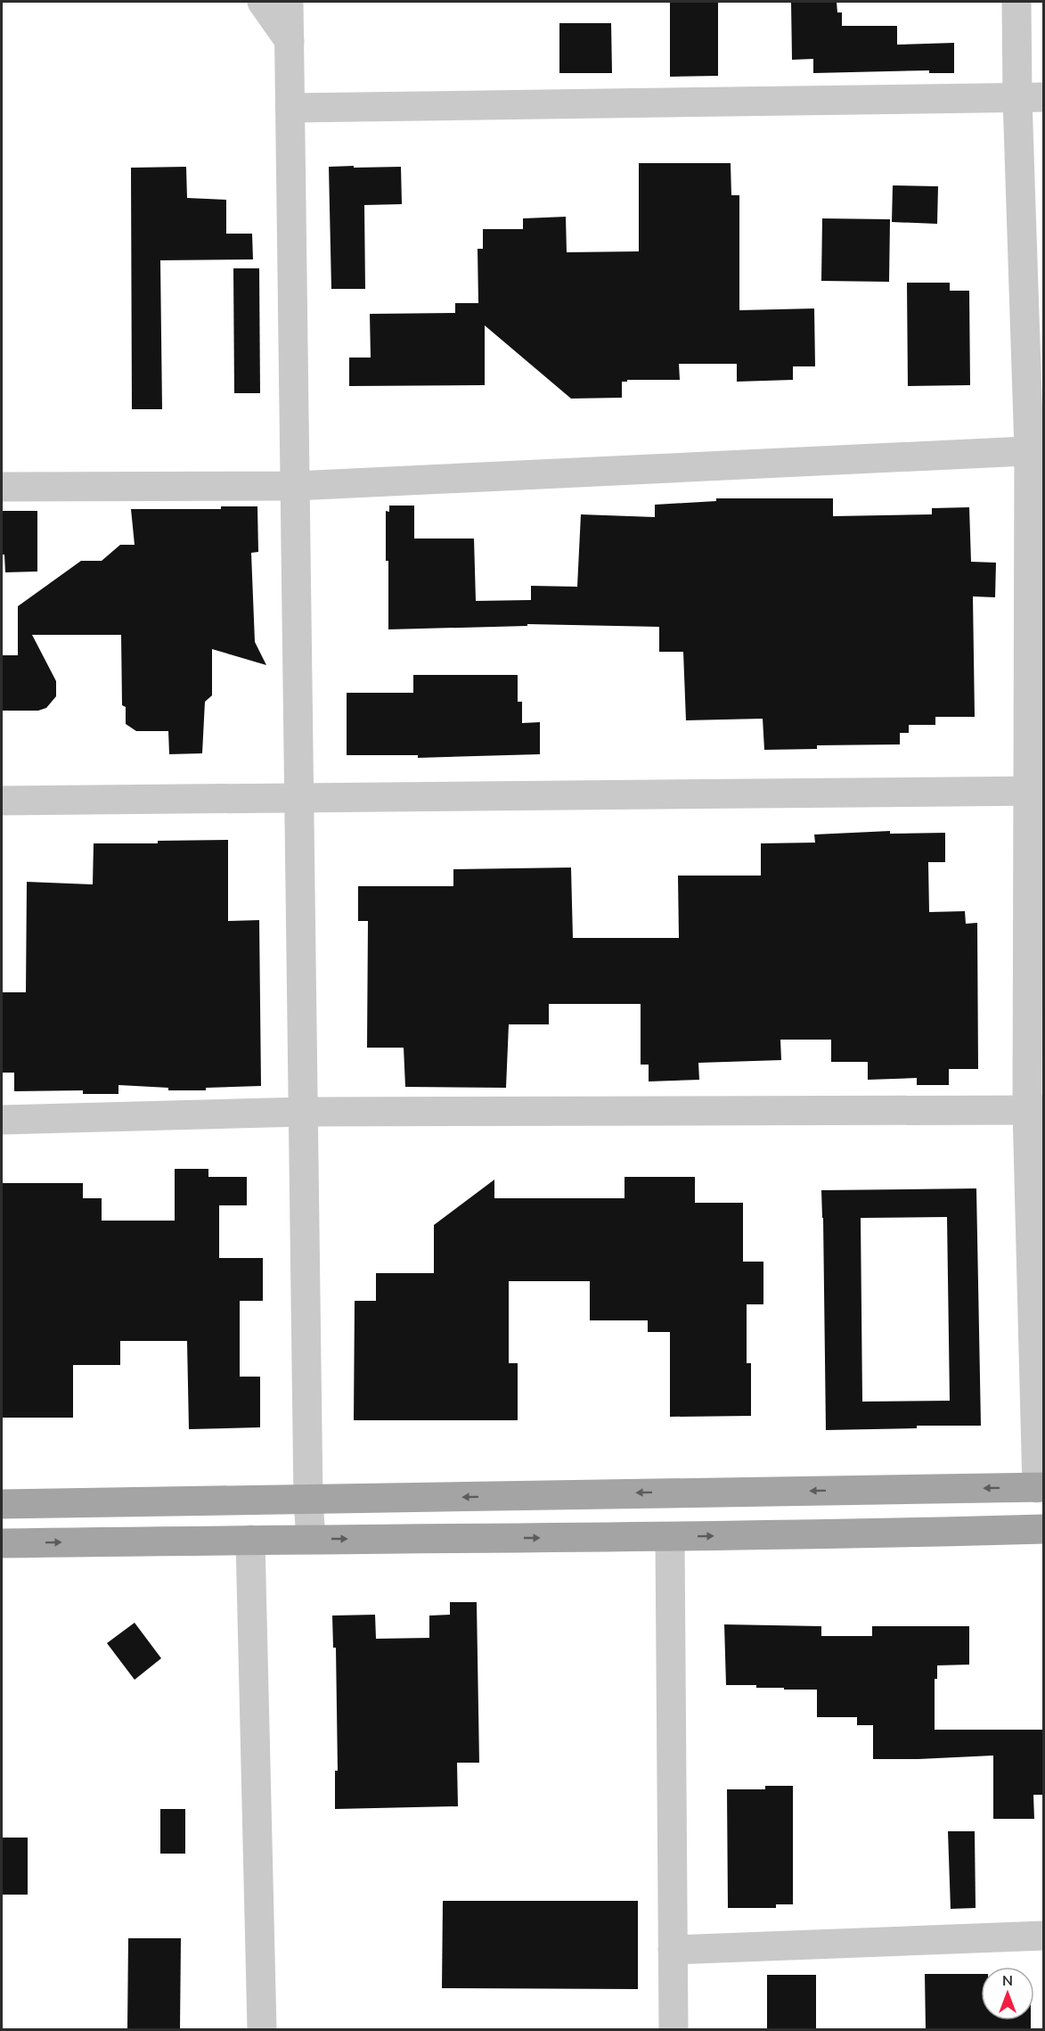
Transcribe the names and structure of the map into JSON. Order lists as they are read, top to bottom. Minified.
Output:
{"north":"top"}
